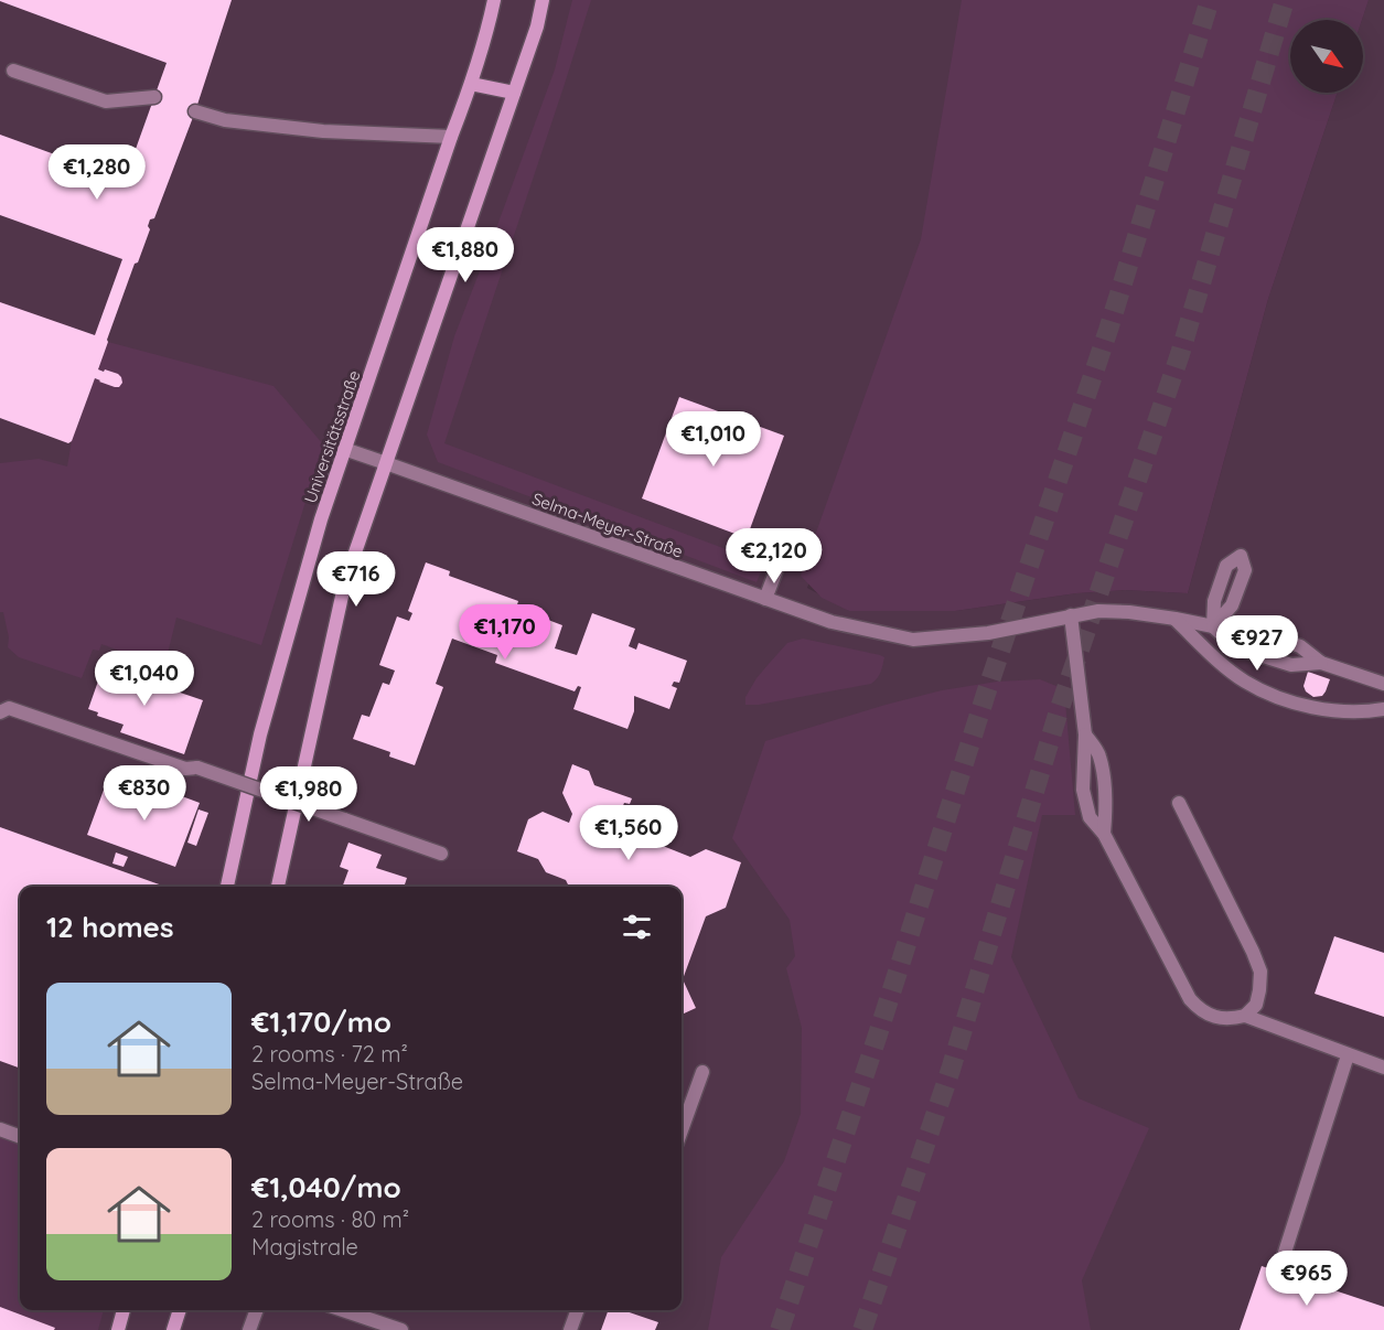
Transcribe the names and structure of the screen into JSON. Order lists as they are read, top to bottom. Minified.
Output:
{"streets":{"street":["Universitätsstraße","Selma-Meyer-Straße"]},"crossings":[["Universitätsstraße","Selma-Meyer-Straße"]],"north":"bottom right","page":{"price":["€1,280","€1,880","€1,010","€2,120","€716","€1,170","€927","€1,040","€830","€1,980","€1,560","€965"],"heading":"12 homes","list":[{"name":"€1,170/mo","note":"2 rooms · 72 m² · Selma-Meyer-Straße"},{"name":"€1,040/mo","note":"2 rooms · 80 m² · Magistrale"}]}}
